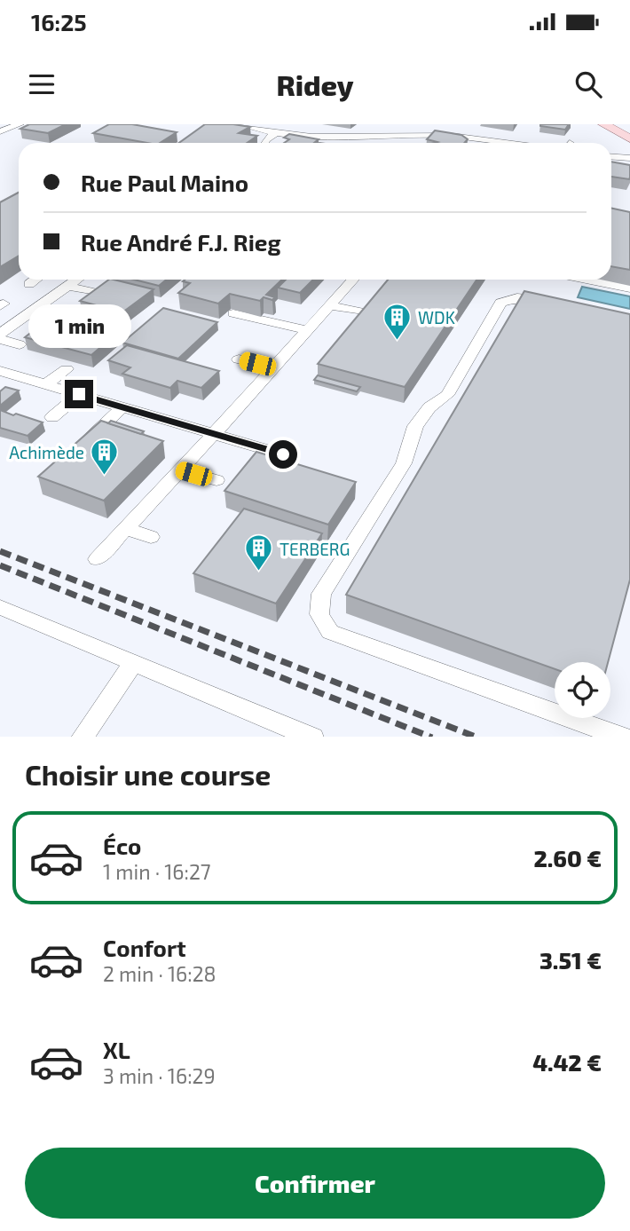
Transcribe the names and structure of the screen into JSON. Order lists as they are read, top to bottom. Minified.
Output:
{"places":{"building":["WDK","Achimède","TERBERG"]},"page":{"status":"16:25","header":"Ridey","banner":["Rue Paul Maino","Rue André F.J. Rieg"],"bubble":"1 min","heading":"Choisir une course","list":[{"name":"Éco","note":"1 min · 16:27","value":"2.60 €"},{"name":"Confort","note":"2 min · 16:28","value":"3.51 €"},{"name":"XL","note":"3 min · 16:29","value":"4.42 €"}],"buttons":"Confirmer"}}
